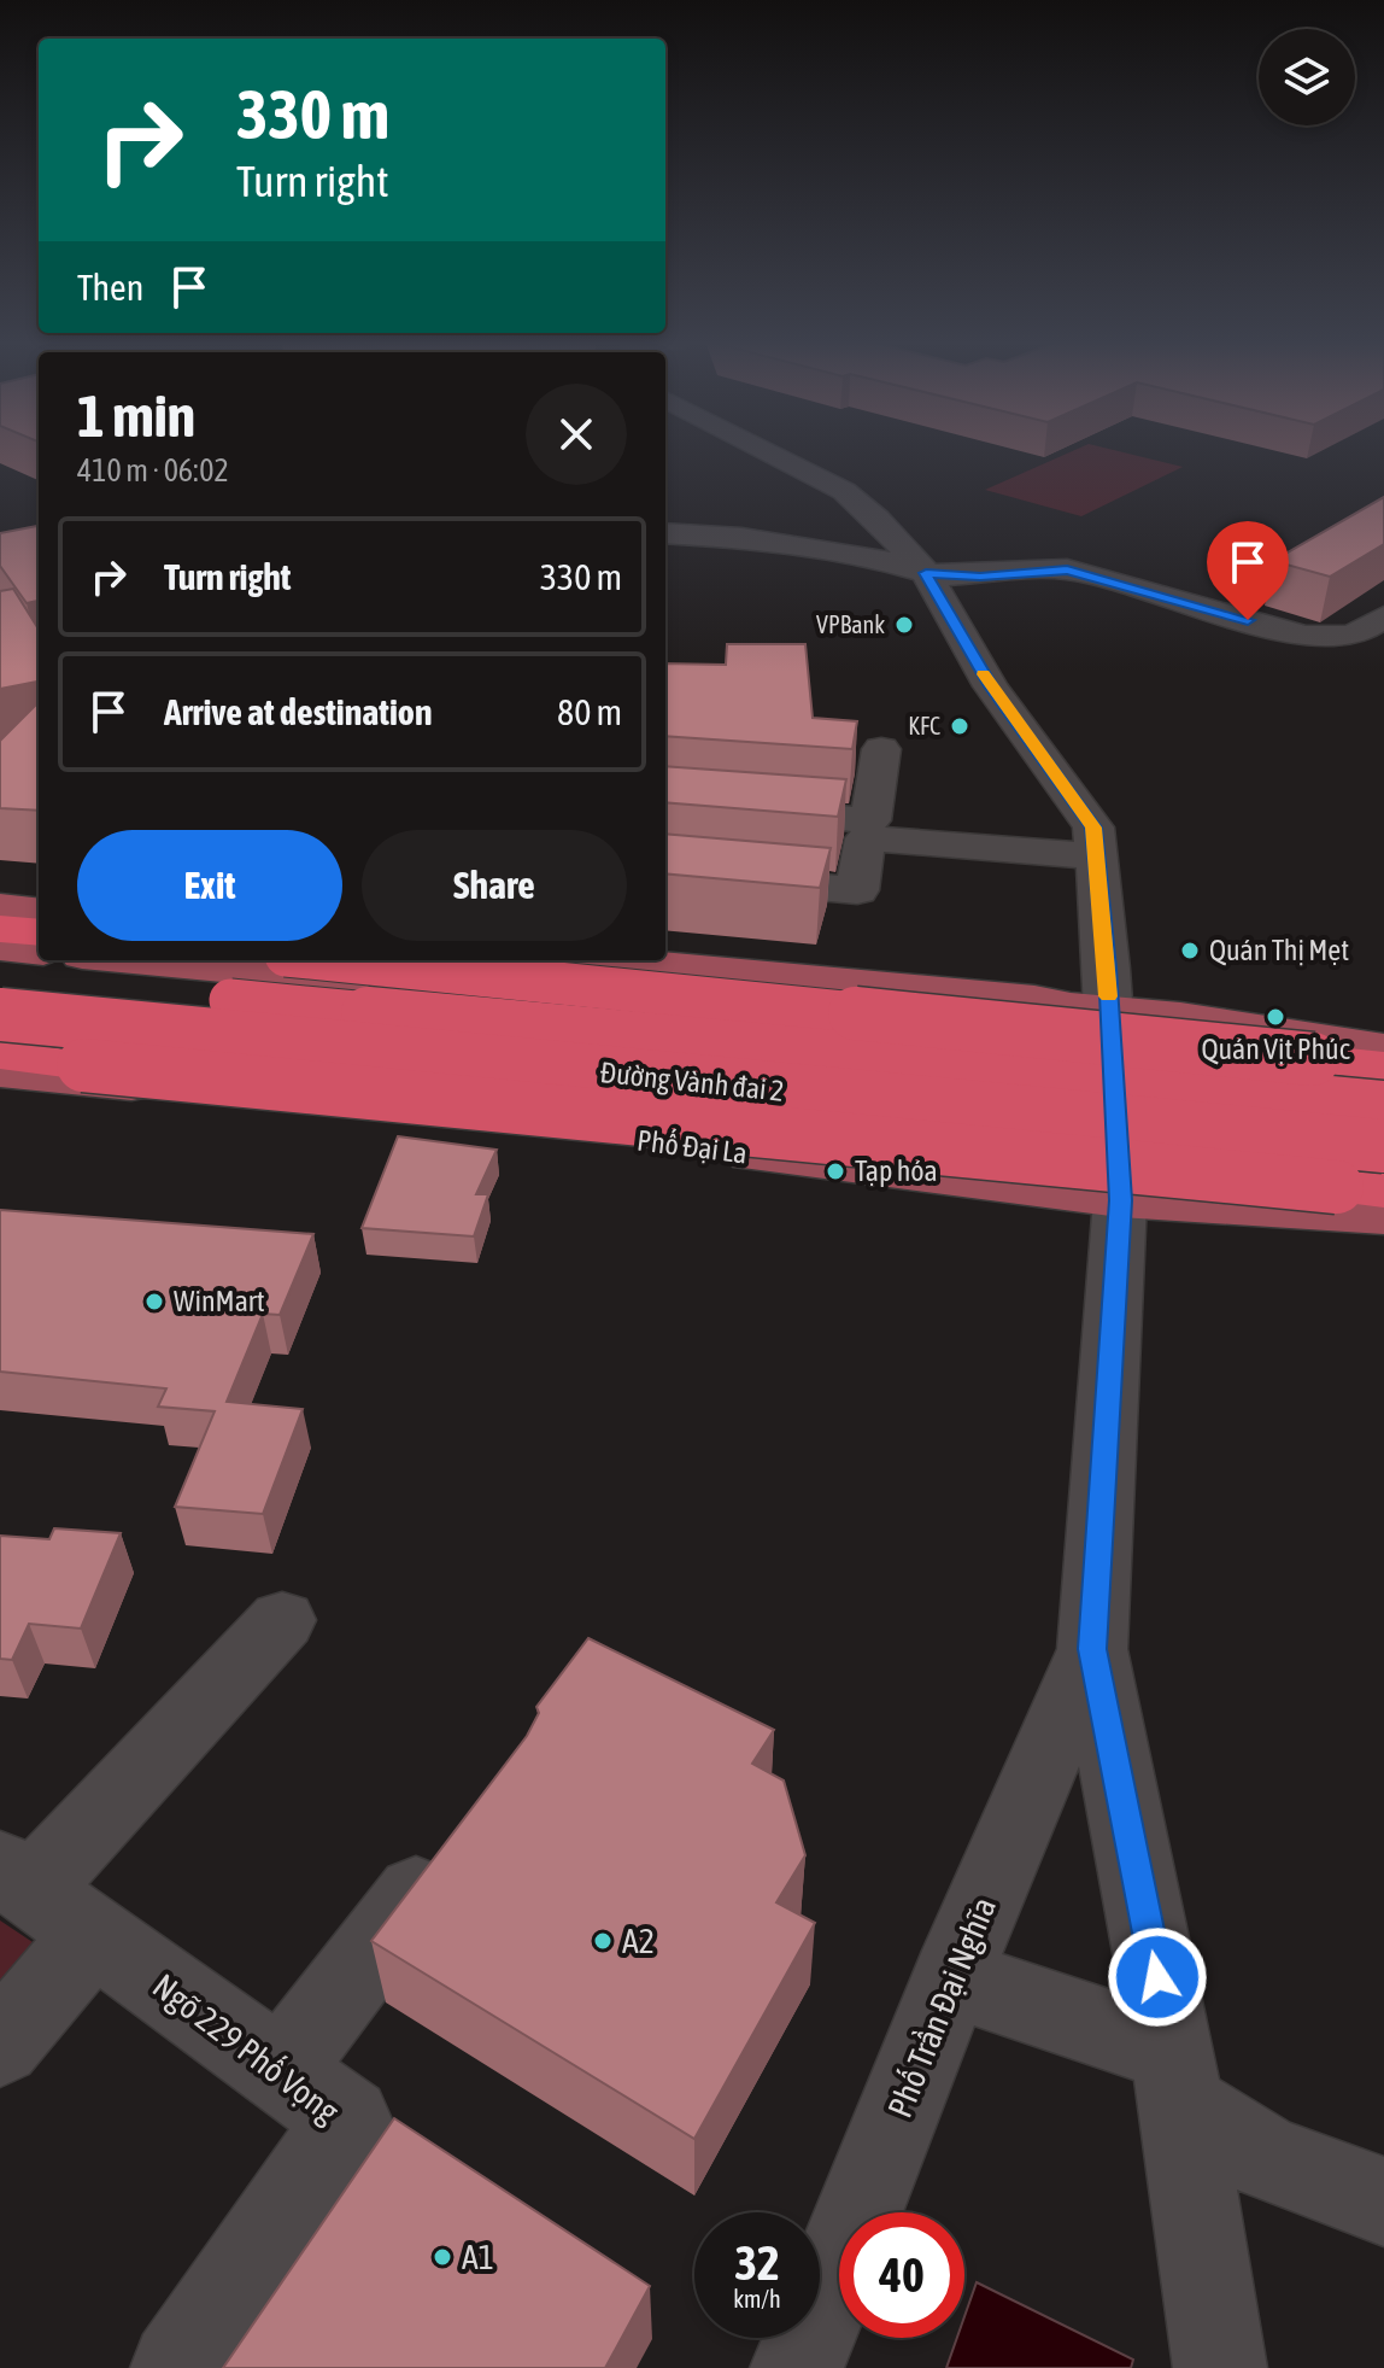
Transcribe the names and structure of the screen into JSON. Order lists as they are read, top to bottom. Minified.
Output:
{"streets":{"highway":["Đường Vành đai 2"],"main road":["Phố Đại La"],"street":["Phố Trần Đại Nghĩa","Ngõ 229 Phố Vọng"]},"crossings":[["Phố Đại La","Phố Trần Đại Nghĩa"]],"places":["VPBank","KFC","Quán Thị Mẹt","Quán Vịt Phúc","Tạp hóa","WinMart","A2","A1"],"page":{"turn":["330 m","Turn right"],"then":"Then","heading":["1 min","410 m · 06:02"],"list":[{"name":"Turn right","value":"330 m"},{"name":"Arrive at destination","value":"80 m"}],"buttons":["Exit","Share"],"speed":"32 km/h","limit":"40"}}
